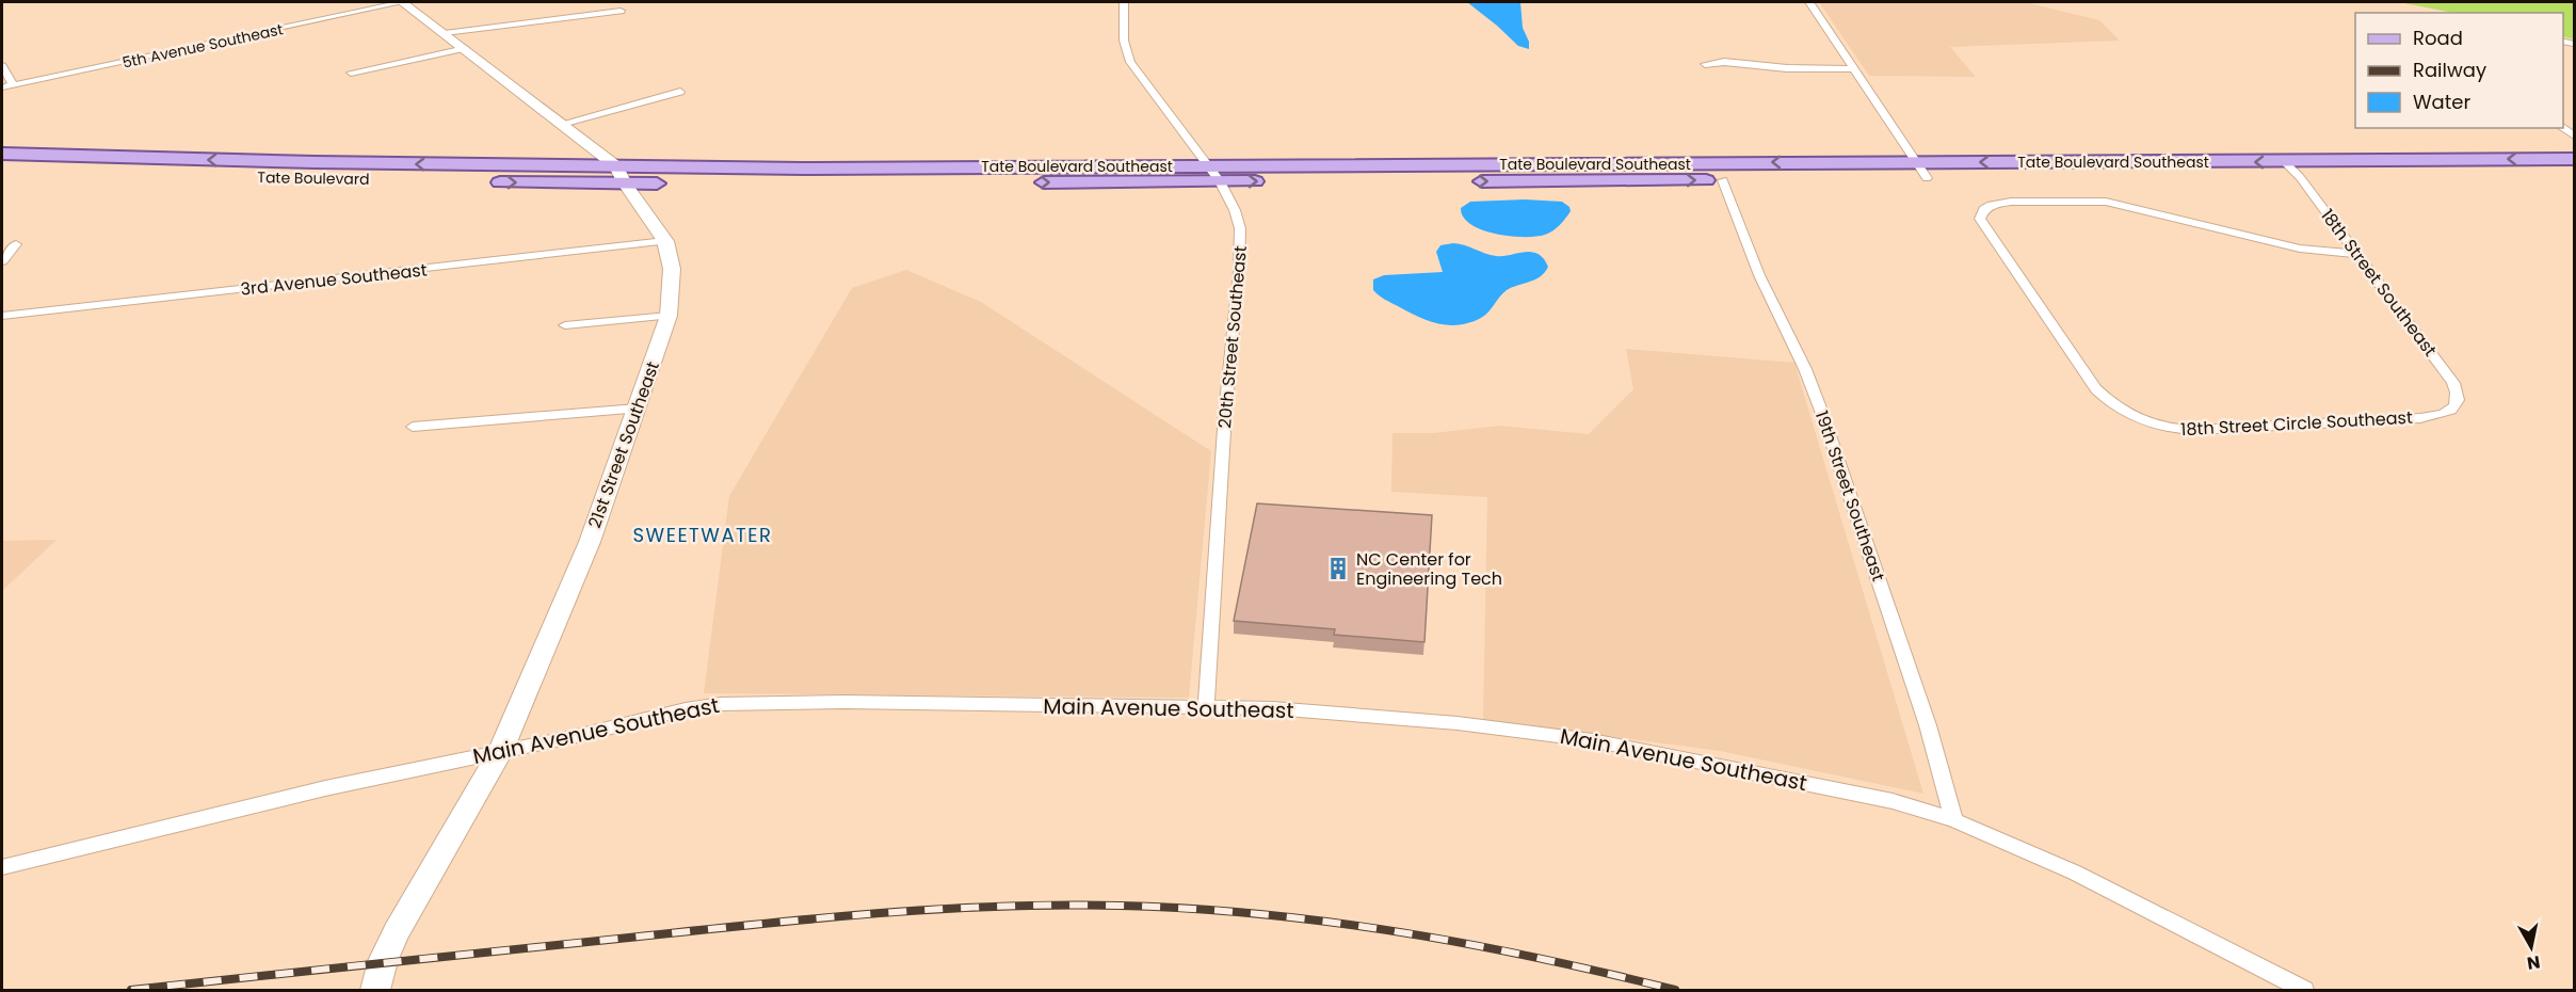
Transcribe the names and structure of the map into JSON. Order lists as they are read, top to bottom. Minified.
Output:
{"streets":{"main road":["Tate Boulevard Southeast","Tate Boulevard"],"street":["5th Avenue Southeast","3rd Avenue Southeast","18th Street Southeast","20th Street Southeast","18th Street Circle Southeast","21st Street Southeast","19th Street Southeast","Main Avenue Southeast"]},"crossings":[["5th Avenue Southeast","21st Street Southeast"],["Tate Boulevard Southeast","Tate Boulevard"],["Tate Boulevard Southeast","18th Street Southeast"],["Tate Boulevard Southeast","20th Street Southeast"],["Tate Boulevard Southeast","21st Street Southeast"],["Tate Boulevard Southeast","19th Street Southeast"],["Tate Boulevard","21st Street Southeast"],["3rd Avenue Southeast","21st Street Southeast"],["18th Street Southeast","18th Street Circle Southeast"],["20th Street Southeast","Main Avenue Southeast"],["21st Street Southeast","Main Avenue Southeast"],["19th Street Southeast","Main Avenue Southeast"]],"districts":["SWEETWATER"],"places":{"building":["NC Center for Engineering Tech"]},"legend":["Road","Railway","Water"],"north":"bottom"}
